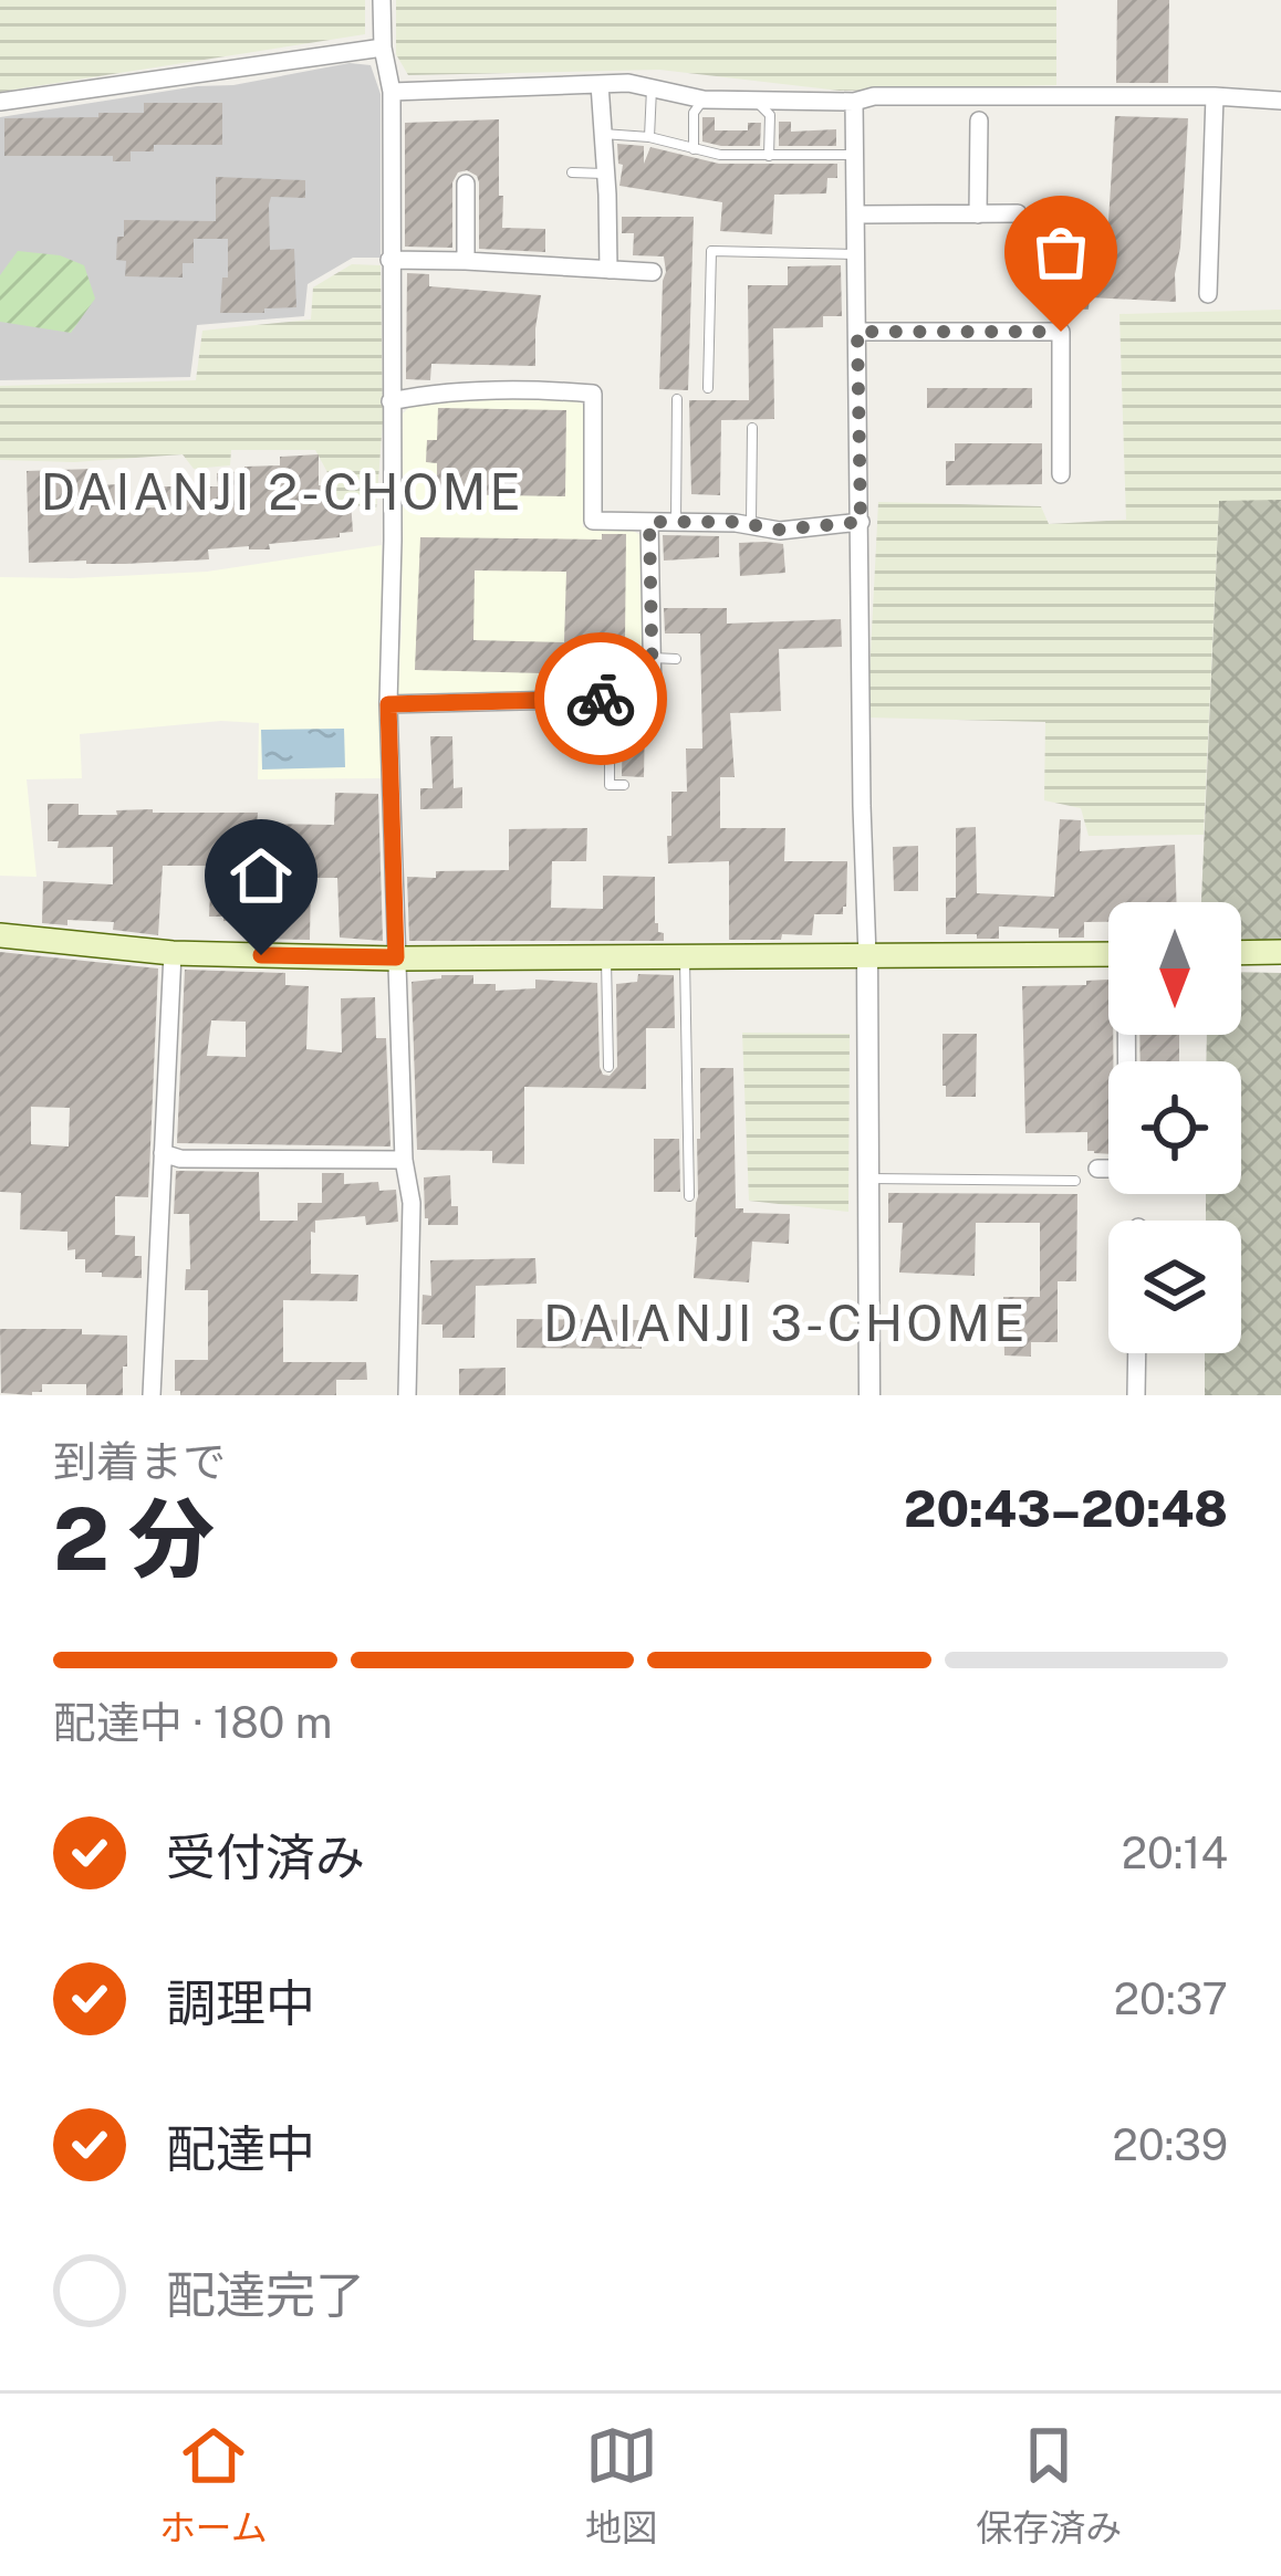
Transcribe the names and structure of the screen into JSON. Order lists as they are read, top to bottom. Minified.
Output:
{"districts":["DAIANJI 2-CHOME","DAIANJI 3-CHOME"],"north":"bottom","page":{"heading":["2 分","到着まで","20:43–20:48"],"bar":"配達中 · 180 m","list":[["受付済み","20:14"],["調理中","20:37"],["配達中","20:39"],"配達完了"],"tabs":["ホーム","地図","保存済み"]}}
